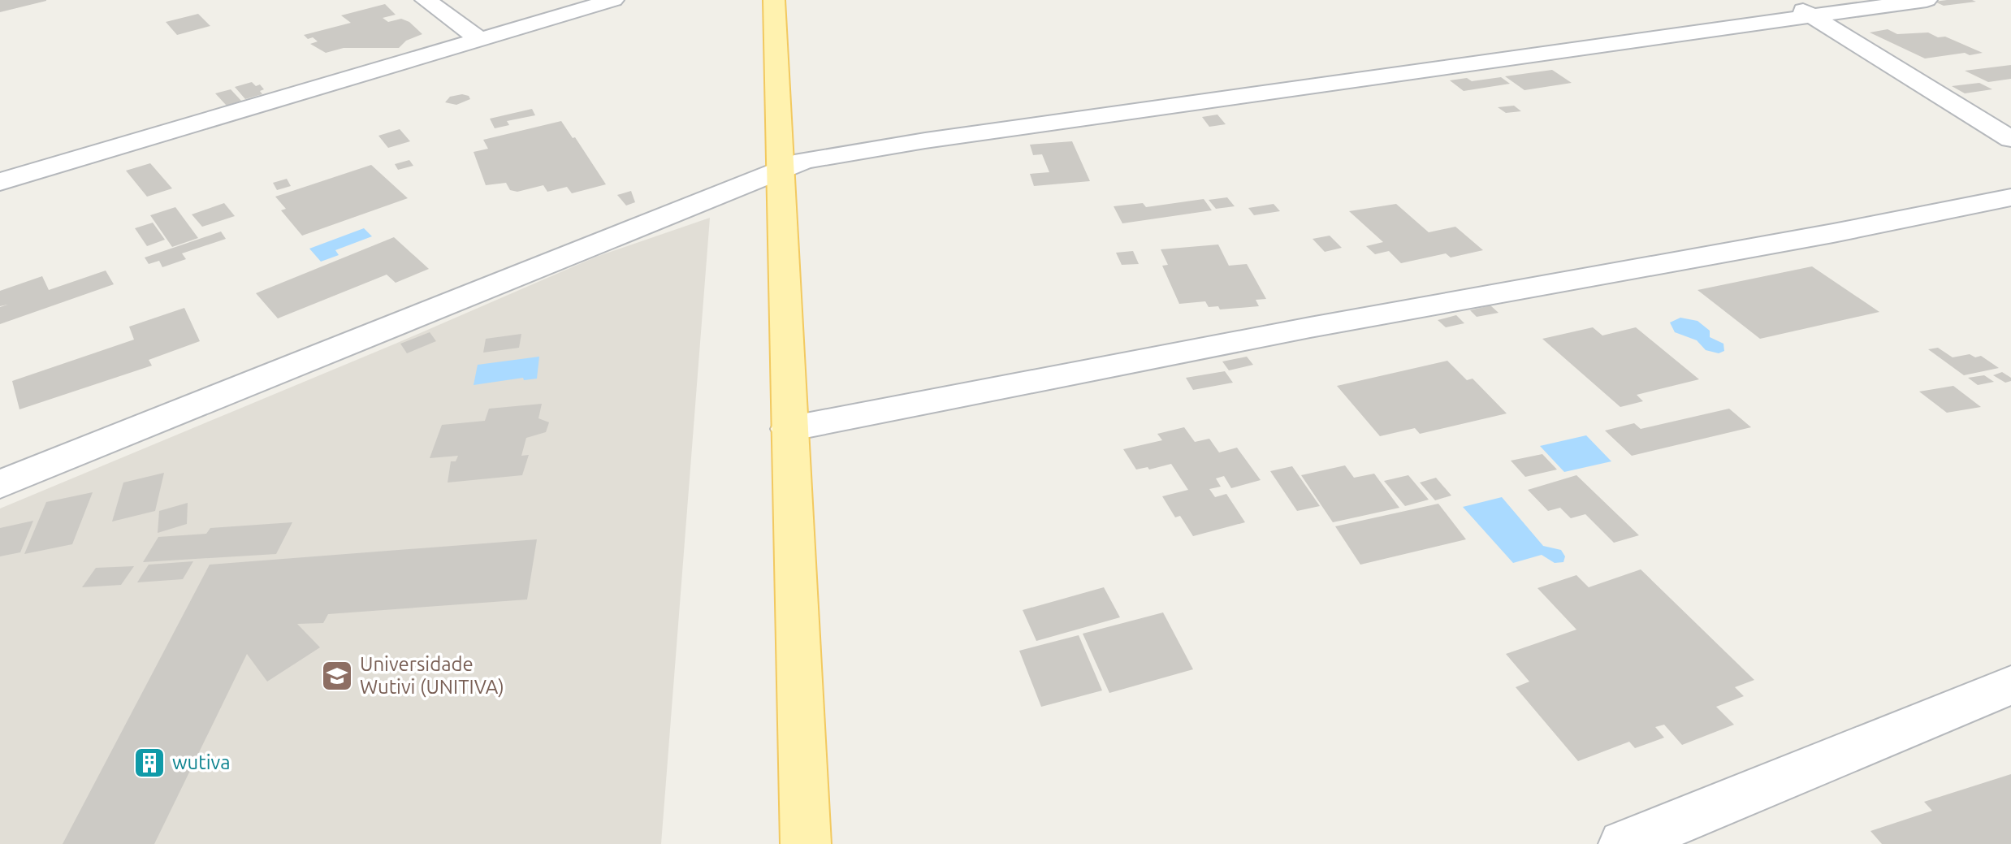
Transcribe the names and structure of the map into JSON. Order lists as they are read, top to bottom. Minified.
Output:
{"places":{"school or university":["Universidade Wutivi (UNITIVA)"],"building":["wutiva"]}}
